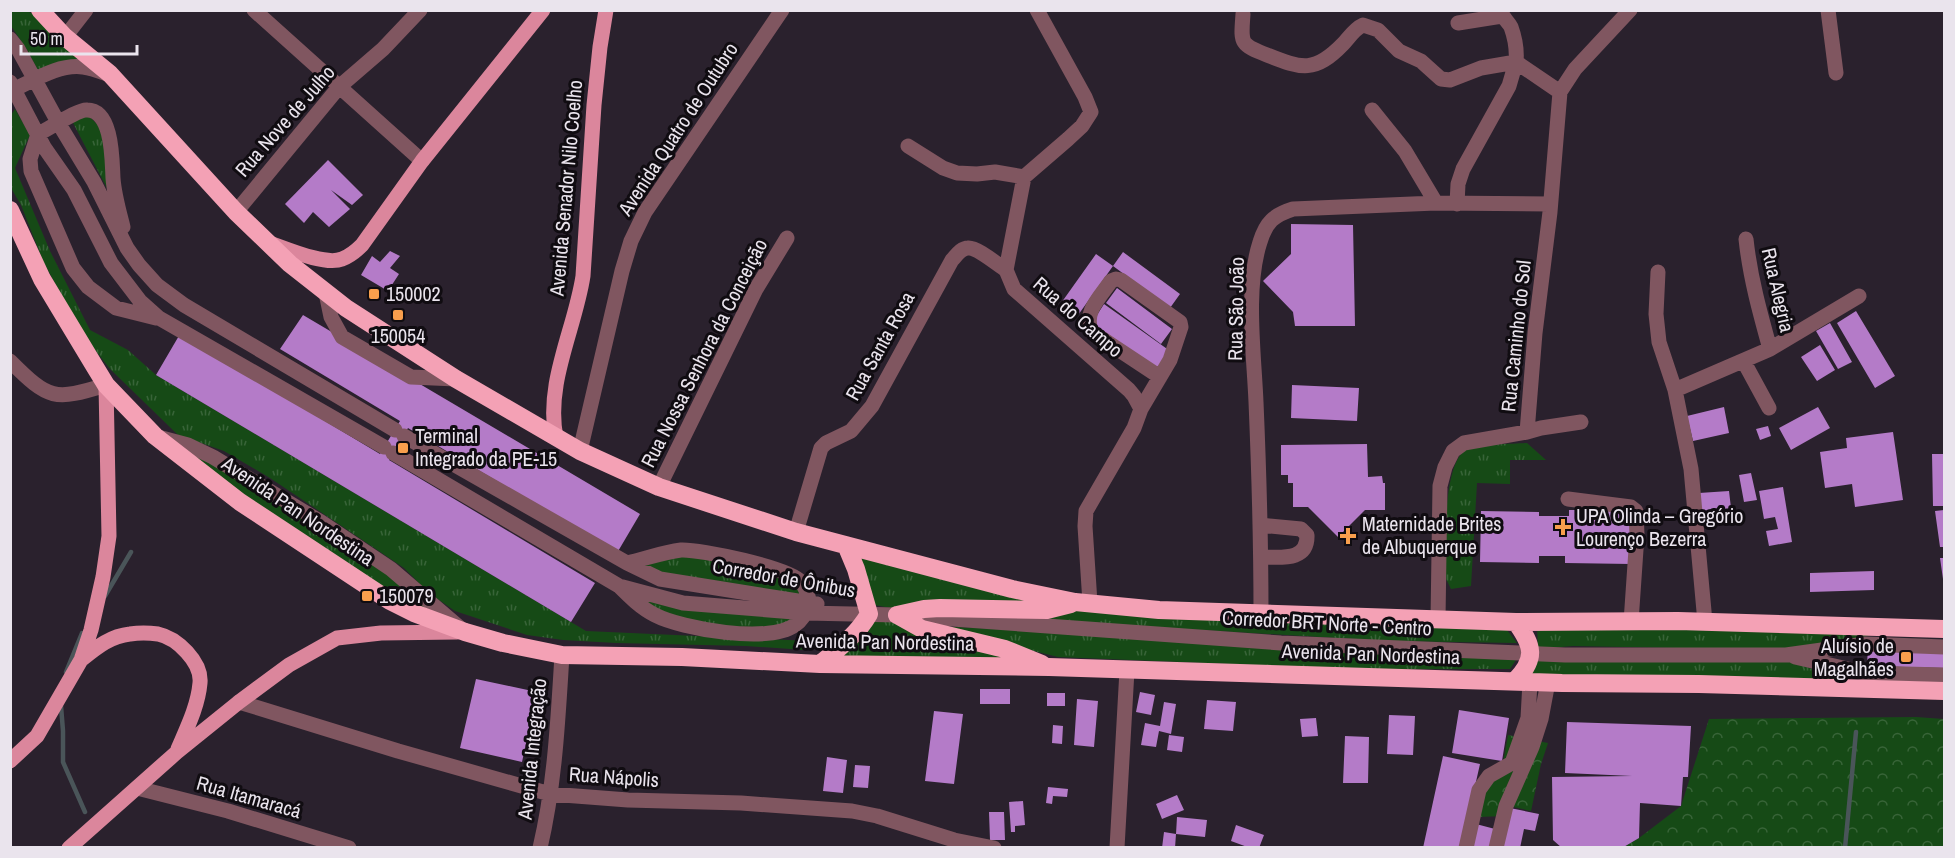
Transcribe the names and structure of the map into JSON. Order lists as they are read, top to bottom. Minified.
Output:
{"streets":{"highway":["Avenida Pan Nordestina"],"main road":["Avenida Senador Nilo Coelho"],"street":["Rua Nove de Julho","Avenida Quatro de Outubro","Rua Alegria","Rua São João","Rua do Campo","Rua Caminho do Sol","Rua Santa Rosa","Rua Nossa Senhora da Conceição","Corredor de Ônibus","Corredor BRT Norte - Centro","Avenida Integração","Rua Nápolis","Rua Itamaracá"]},"crossings":[["Rua Nove de Julho","Avenida Pan Nordestina"],["Avenida Quatro de Outubro","Avenida Pan Nordestina"],["Avenida Senador Nilo Coelho","Avenida Pan Nordestina"],["Rua São João","Rua Caminho do Sol"],["Rua São João","Avenida Pan Nordestina"],["Rua do Campo","Rua Santa Rosa"],["Rua Caminho do Sol","Avenida Pan Nordestina"],["Rua Santa Rosa","Avenida Pan Nordestina"],["Rua Nossa Senhora da Conceição","Avenida Pan Nordestina"],["Avenida Pan Nordestina","Avenida Integração"],["Corredor de Ônibus","Corredor BRT Norte - Centro"],["Avenida Integração","Rua Nápolis"]],"places":{"transit":["150002","150054","Terminal Integrado da PE-15","150079","Aluísio de Magalhães"],"health":["UPA Olinda – Gregório Lourenço Bezerra","Maternidade Brites de Albuquerque"]},"scale_bar":"50 m"}
